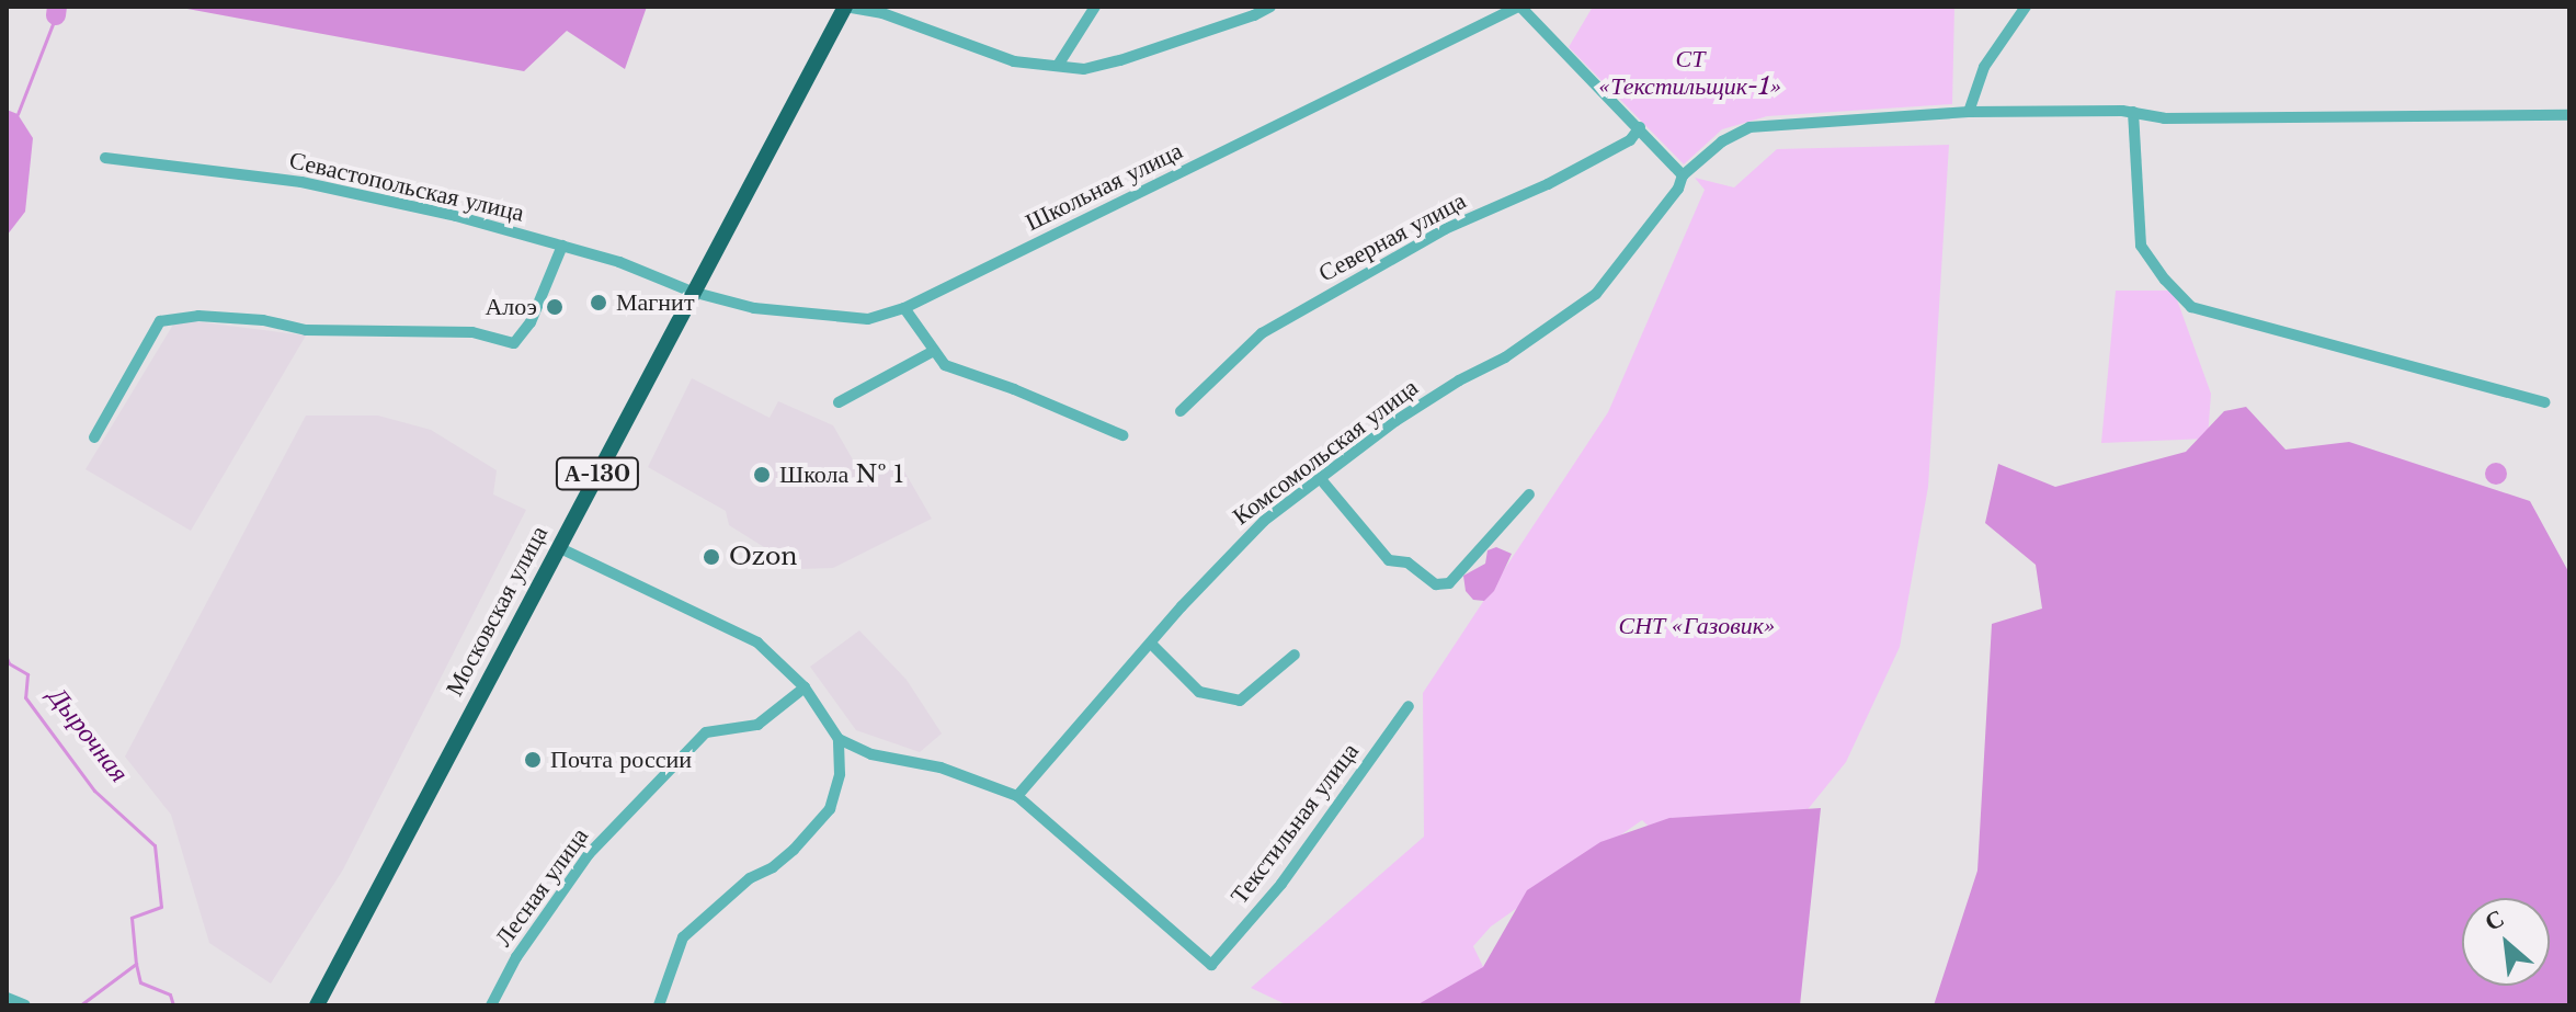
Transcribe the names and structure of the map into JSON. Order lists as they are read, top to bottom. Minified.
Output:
{"streets":{"highway":["А-130","Московская улица"],"street":["Севастопольская улица","Школьная улица","Северная улица","Комсомольская улица","Текстильная улица","Лесная улица"]},"crossings":[["Севастопольская улица","Школьная улица"],["Севастопольская улица","Московская улица"],["Школьная улица","Московская улица"],["Комсомольская улица","Текстильная улица"]],"water":["Дырочная"],"parks":["СТ «Текстильщик-1»","СНТ «Газовик»"],"places":["Магнит","Алоэ","Школа № 1","Ozon","Почта россии"],"north":"top left"}
